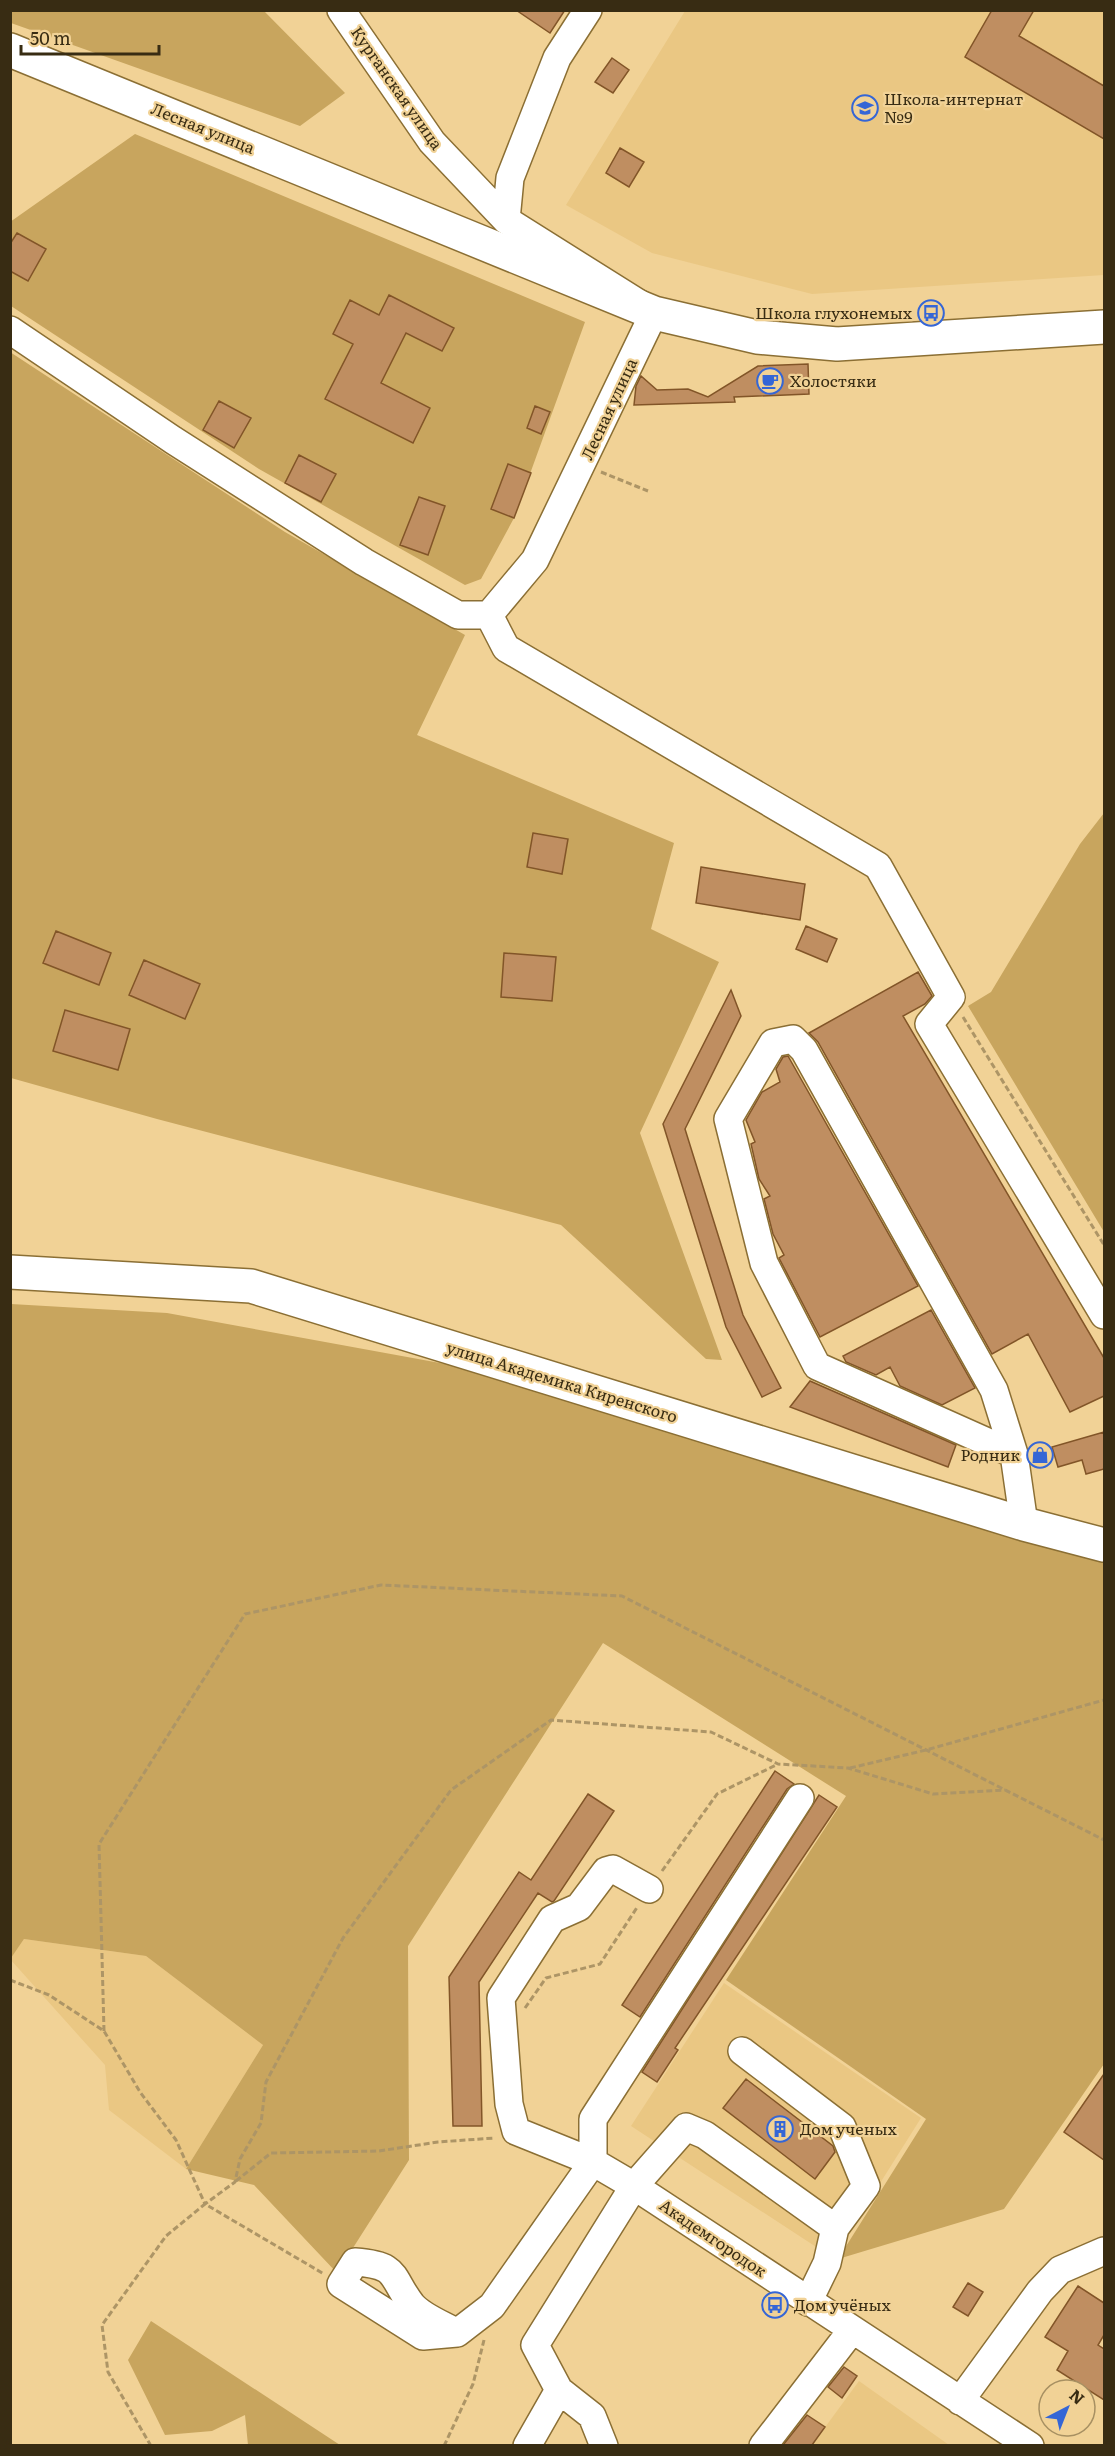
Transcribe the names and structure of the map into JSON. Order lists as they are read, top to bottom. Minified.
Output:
{"streets":{"main road":["Лесная улица","улица Академика Киренского"],"street":["Курганская улица","Академгородок"]},"crossings":[["Курганская улица","Лесная улица"]],"places":{"school or university":["Школа-интернат №9"],"bus stop":["Школа глухонемых","Дом учёных"],"cafe":["Холостяки"],"shop":["Родник"],"building":["Дом ученых"]},"scale_bar":"50 m","north":"top right"}
